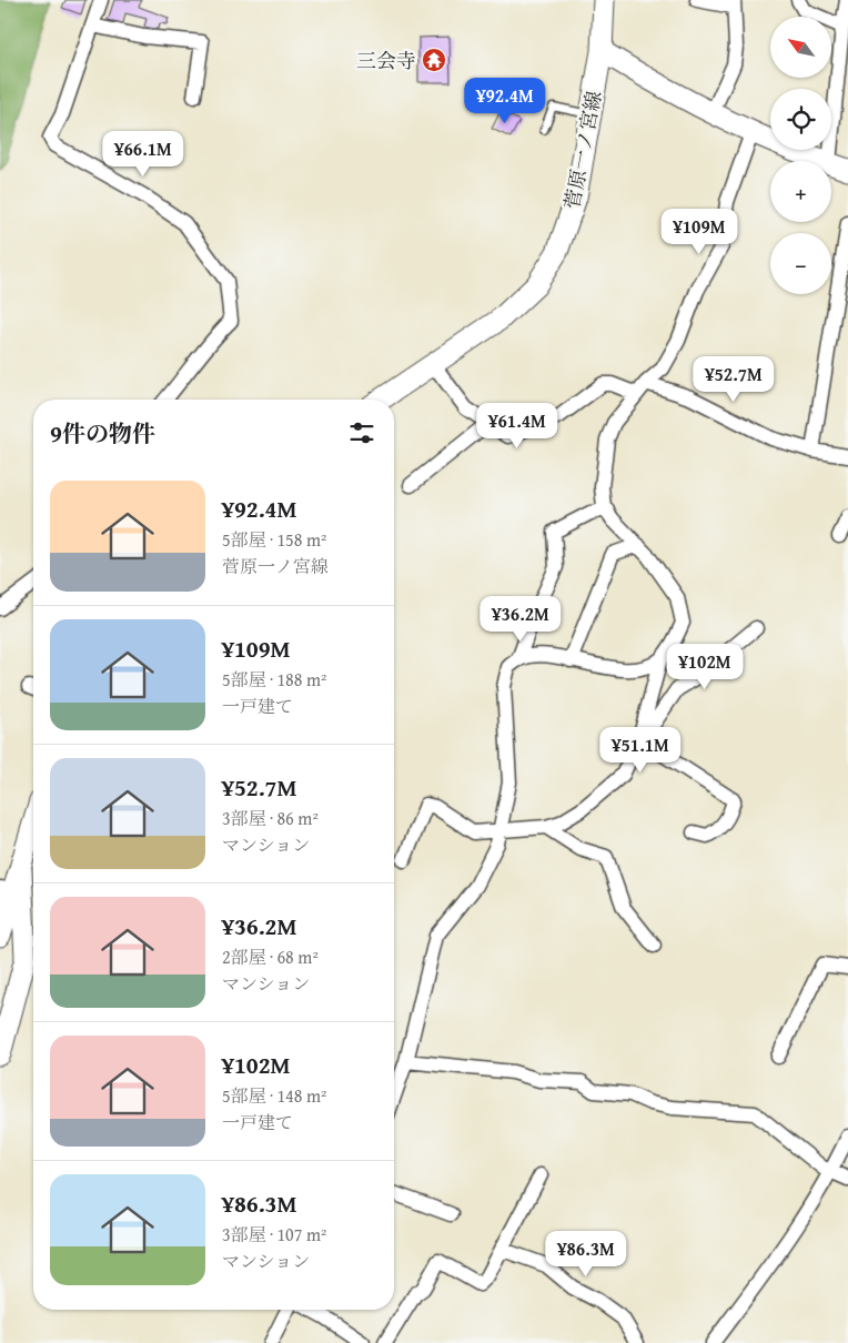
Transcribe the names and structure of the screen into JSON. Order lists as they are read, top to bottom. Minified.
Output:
{"streets":{"main road":["菅原一ノ宮線"]},"places":{"temple":["三会寺"]},"north":"top left","page":{"map_buttons":["+","−"],"price":["¥92.4M","¥66.1M","¥109M","¥52.7M","¥61.4M","¥36.2M","¥102M","¥51.1M","¥86.3M"],"heading":"9件の物件","list":[{"name":"¥92.4M","note":"5部屋 · 158 m² · 菅原一ノ宮線"},{"name":"¥109M","note":"5部屋 · 188 m² · 一戸建て"},{"name":"¥52.7M","note":"3部屋 · 86 m² · マンション"},{"name":"¥36.2M","note":"2部屋 · 68 m² · マンション"},{"name":"¥102M","note":"5部屋 · 148 m² · 一戸建て"},{"name":"¥86.3M","note":"3部屋 · 107 m² · マンション"}]}}
